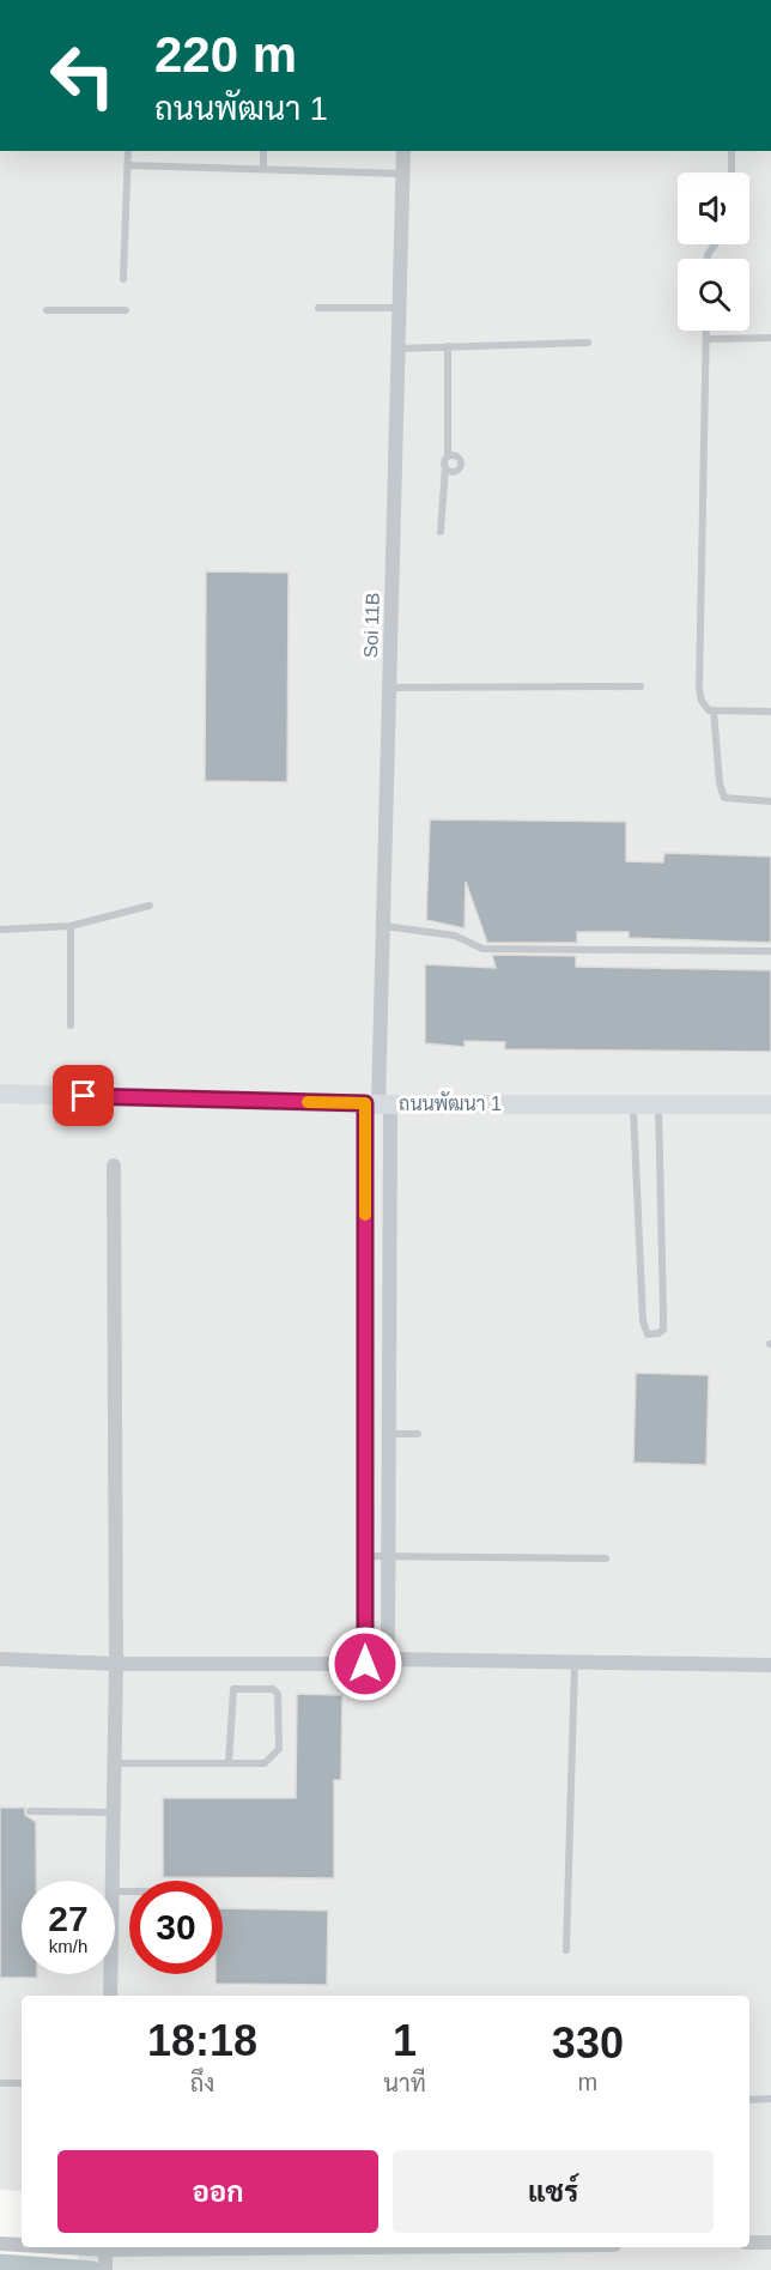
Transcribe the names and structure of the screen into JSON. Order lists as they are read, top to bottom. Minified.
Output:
{"streets":{"main road":["ถนนพัฒนา 1"],"street":["Soi 11B"]},"crossings":[["Soi 11B","ถนนพัฒนา 1"]],"page":{"turn":["220 m","ถนนพัฒนา 1"],"speed":"27 km/h","limit":"30","eta":["18:18","ถึง","1","นาที","330","m"],"buttons":["ออก","แชร์"]}}
